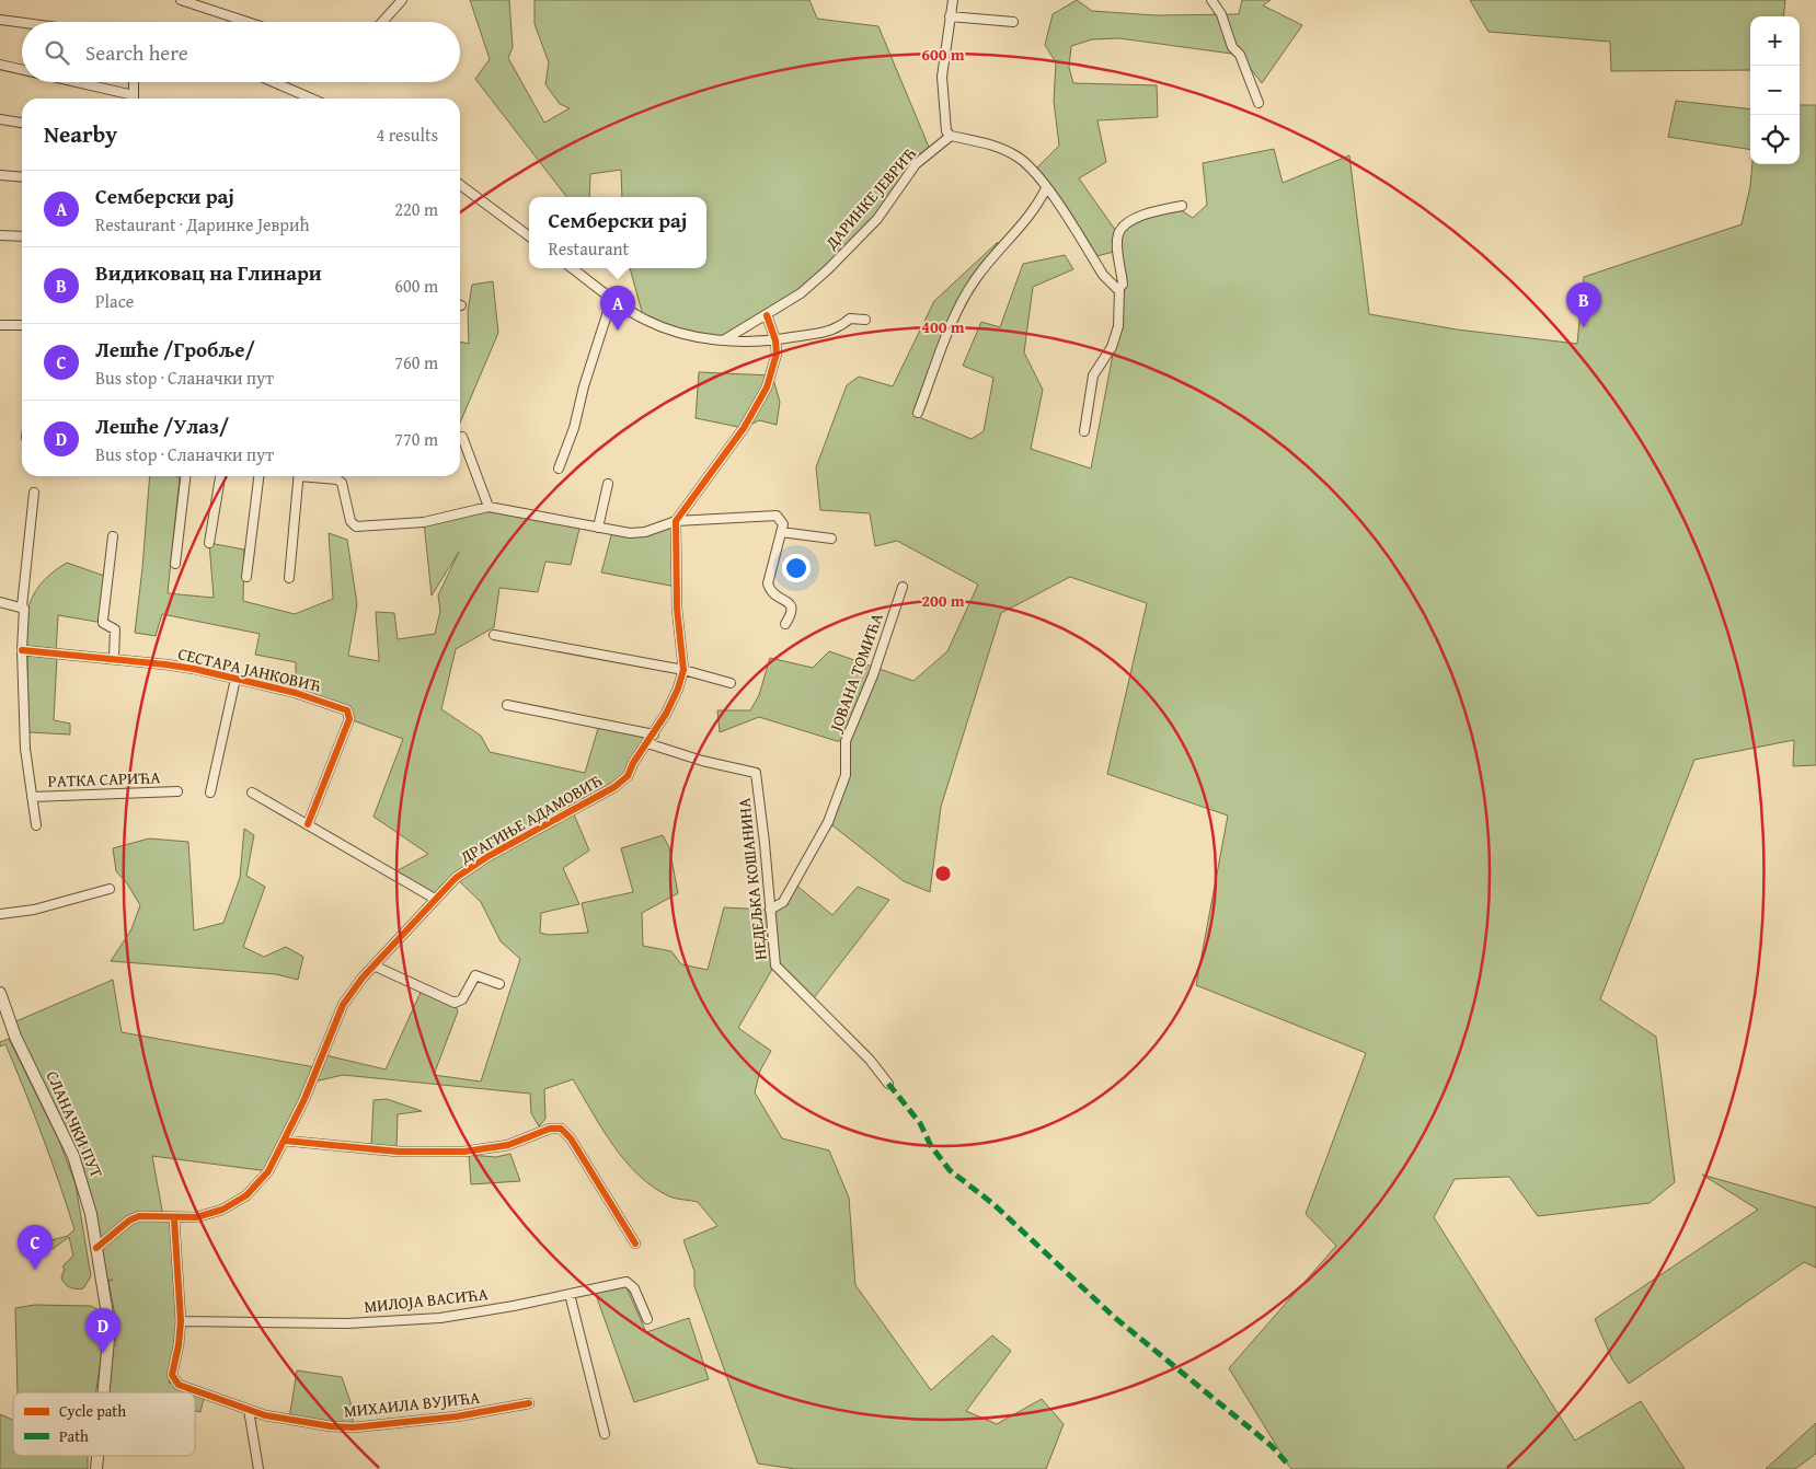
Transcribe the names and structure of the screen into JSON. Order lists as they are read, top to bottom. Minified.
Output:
{"streets":{"street":["ДАРИНКЕ ЈЕВРИЋ","СЕСТАРА ЈАНКОВИЋ","ЈОВАНА ТОМИЋА","РАТКА САРИЋА","ДРАГИЊЕ АДАМОВИЋ","НЕДЕЉКА КОШАНИНА","СЛАНАЧКИ ПУТ","МИЛОЈА ВАСИЋА","МИХАИЛА ВУЈИЋА"]},"crossings":[["СЕСТАРА ЈАНКОВИЋ","РАТКА САРИЋА"],["ЈОВАНА ТОМИЋА","НЕДЕЉКА КОШАНИНА"],["ДРАГИЊЕ АДАМОВИЋ","НЕДЕЉКА КОШАНИНА"],["ДРАГИЊЕ АДАМОВИЋ","СЛАНАЧКИ ПУТ"],["ДРАГИЊЕ АДАМОВИЋ","МИХАИЛА ВУЈИЋА"],["МИЛОЈА ВАСИЋА","МИХАИЛА ВУЈИЋА"]],"legend":["Cycle path","Path"],"page":{"map_buttons":["+","−"],"search":"Search here","heading":["Nearby","4 results"],"list":[{"mark":"A","name":"Семберски рај","note":"Restaurant · Даринке Јеврић","value":"220 m"},{"mark":"B","name":"Видиковац на Глинари","note":"Place","value":"600 m"},{"mark":"C","name":"Лешће /Гробље/","note":"Bus stop · Сланачки пут","value":"760 m"},{"mark":"D","name":"Лешће /Улаз/","note":"Bus stop · Сланачки пут","value":"770 m"}],"popup":["Семберски рај","Restaurant"],"pins":["B","A","C","D"]},"rings":["600 m","400 m","200 m"]}
